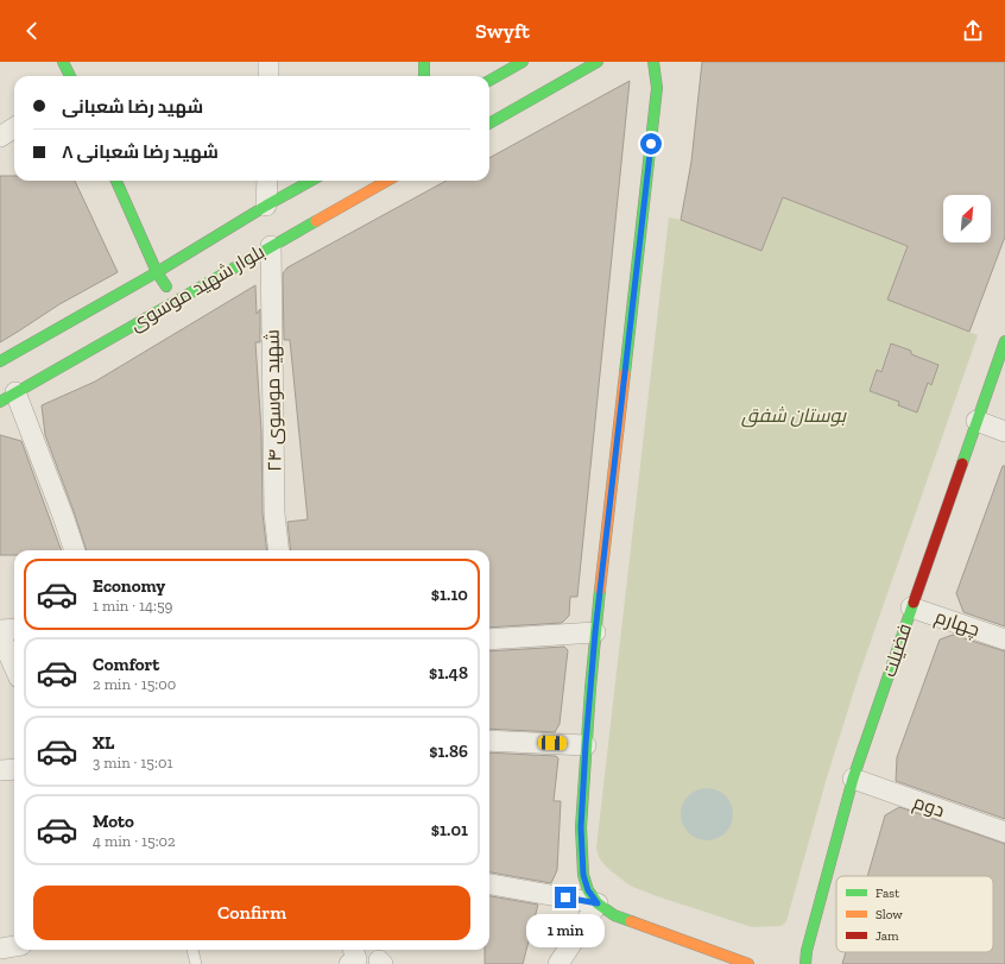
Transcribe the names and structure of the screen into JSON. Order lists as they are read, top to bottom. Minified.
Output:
{"streets":{"street":["بلوار شهید موسوی","شهید موسوی ۲۴","چهارم","فضیلت","دوم"]},"crossings":[["بلوار شهید موسوی","شهید موسوی ۲۴"],["چهارم","فضیلت"],["فضیلت","دوم"]],"parks":["بوستان شفق"],"legend":["Fast","Slow","Jam"],"north":"top right","page":{"header":"Swyft","banner":["شهید رضا شعبانی","شهید رضا شعبانی ۸"],"list":[{"name":"Economy","note":"1 min · 14:59","value":"$1.10"},{"name":"Comfort","note":"2 min · 15:00","value":"$1.48"},{"name":"XL","note":"3 min · 15:01","value":"$1.86"},{"name":"Moto","note":"4 min · 15:02","value":"$1.01"}],"buttons":"Confirm","bubble":"1 min"}}
